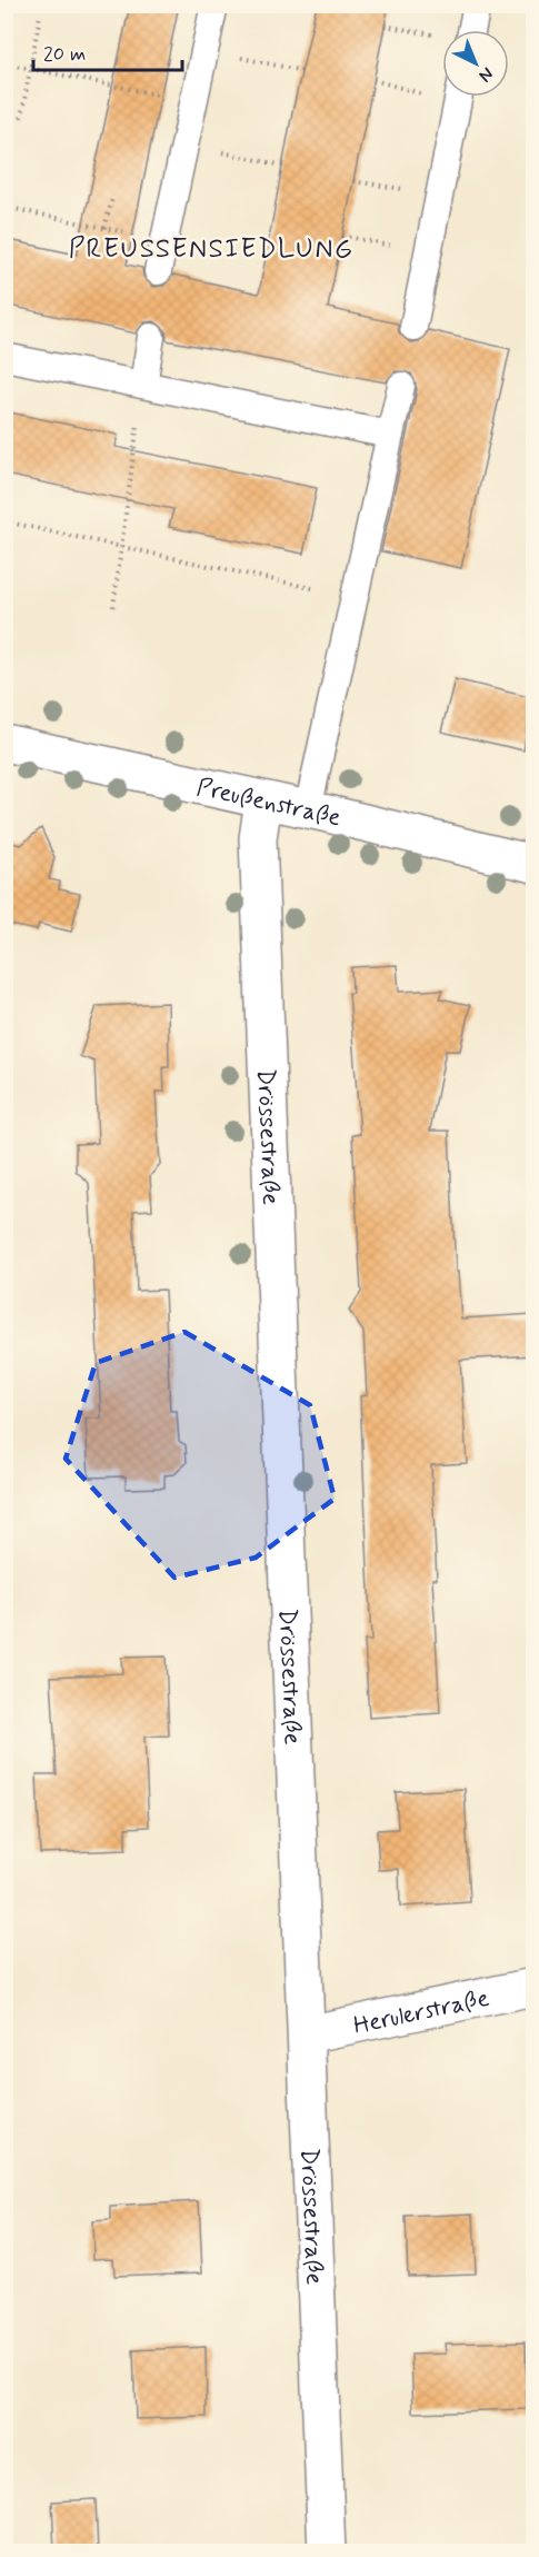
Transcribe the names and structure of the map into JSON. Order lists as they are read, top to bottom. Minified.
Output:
{"streets":{"street":["Preußenstraße","Drössestraße","Herulerstraße"]},"crossings":[["Preußenstraße","Drössestraße"],["Drössestraße","Herulerstraße"]],"districts":["PREUSSENSIEDLUNG"],"scale_bar":"20 m","north":"bottom right"}
